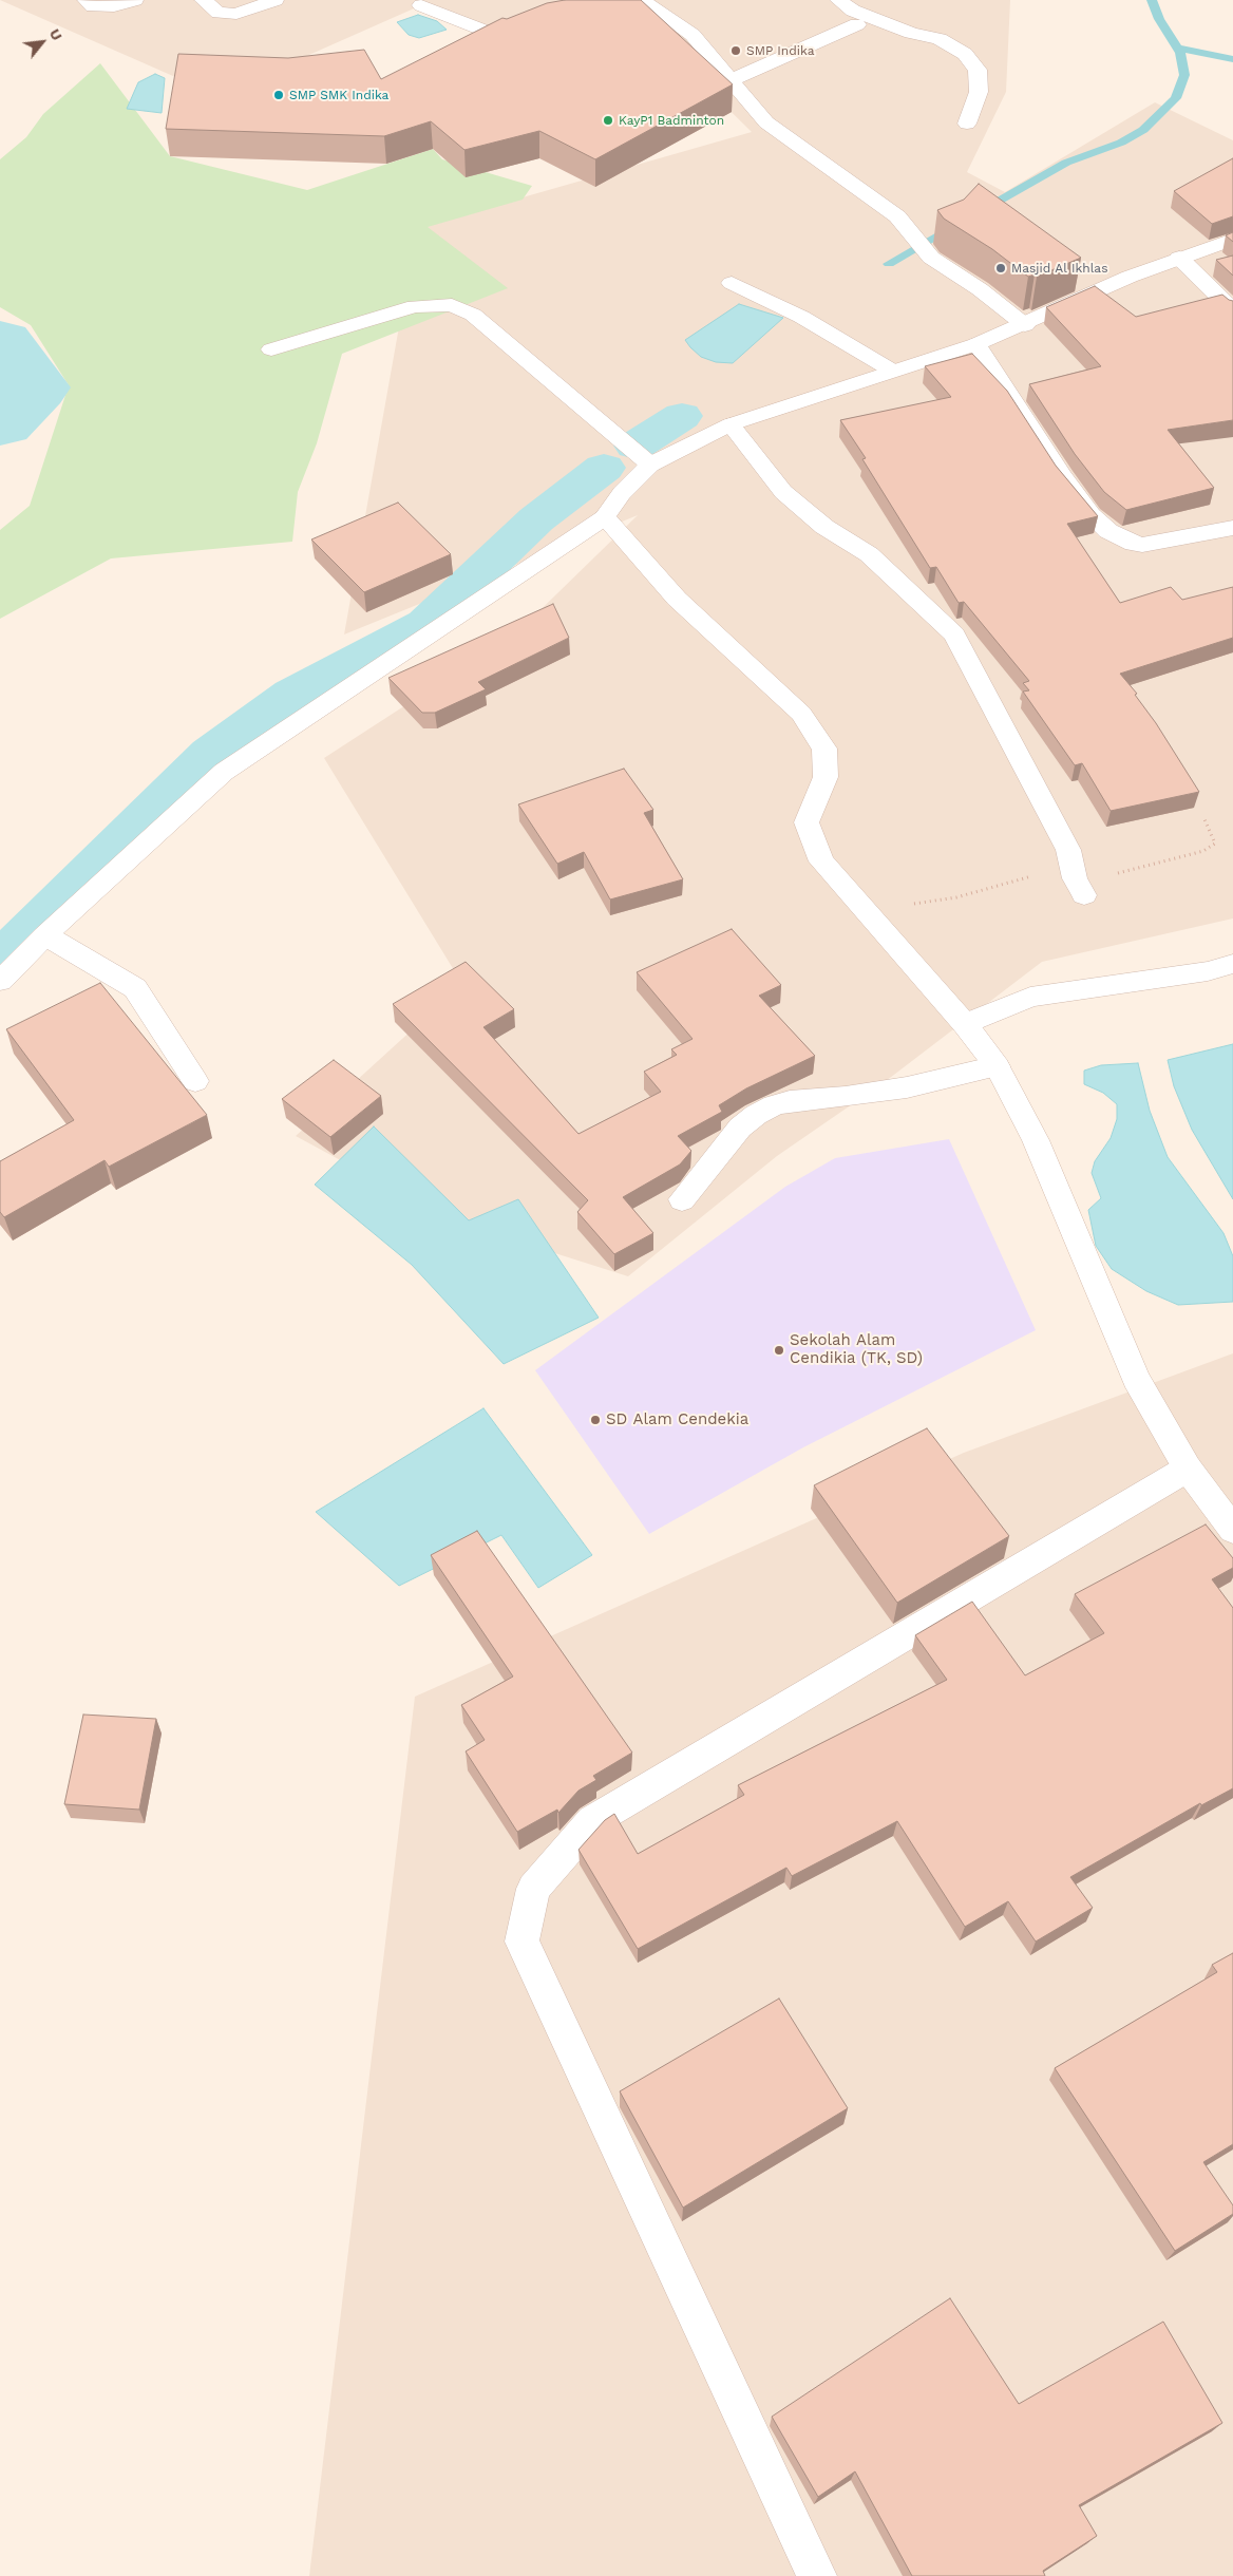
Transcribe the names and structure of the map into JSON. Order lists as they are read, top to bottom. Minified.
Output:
{"places":["SMP Indika","SMP SMK Indika","KayP1 Badminton","Masjid Al Ikhlas","Sekolah Alam Cendikia (TK, SD)","SD Alam Cendekia"],"north":"top right"}
